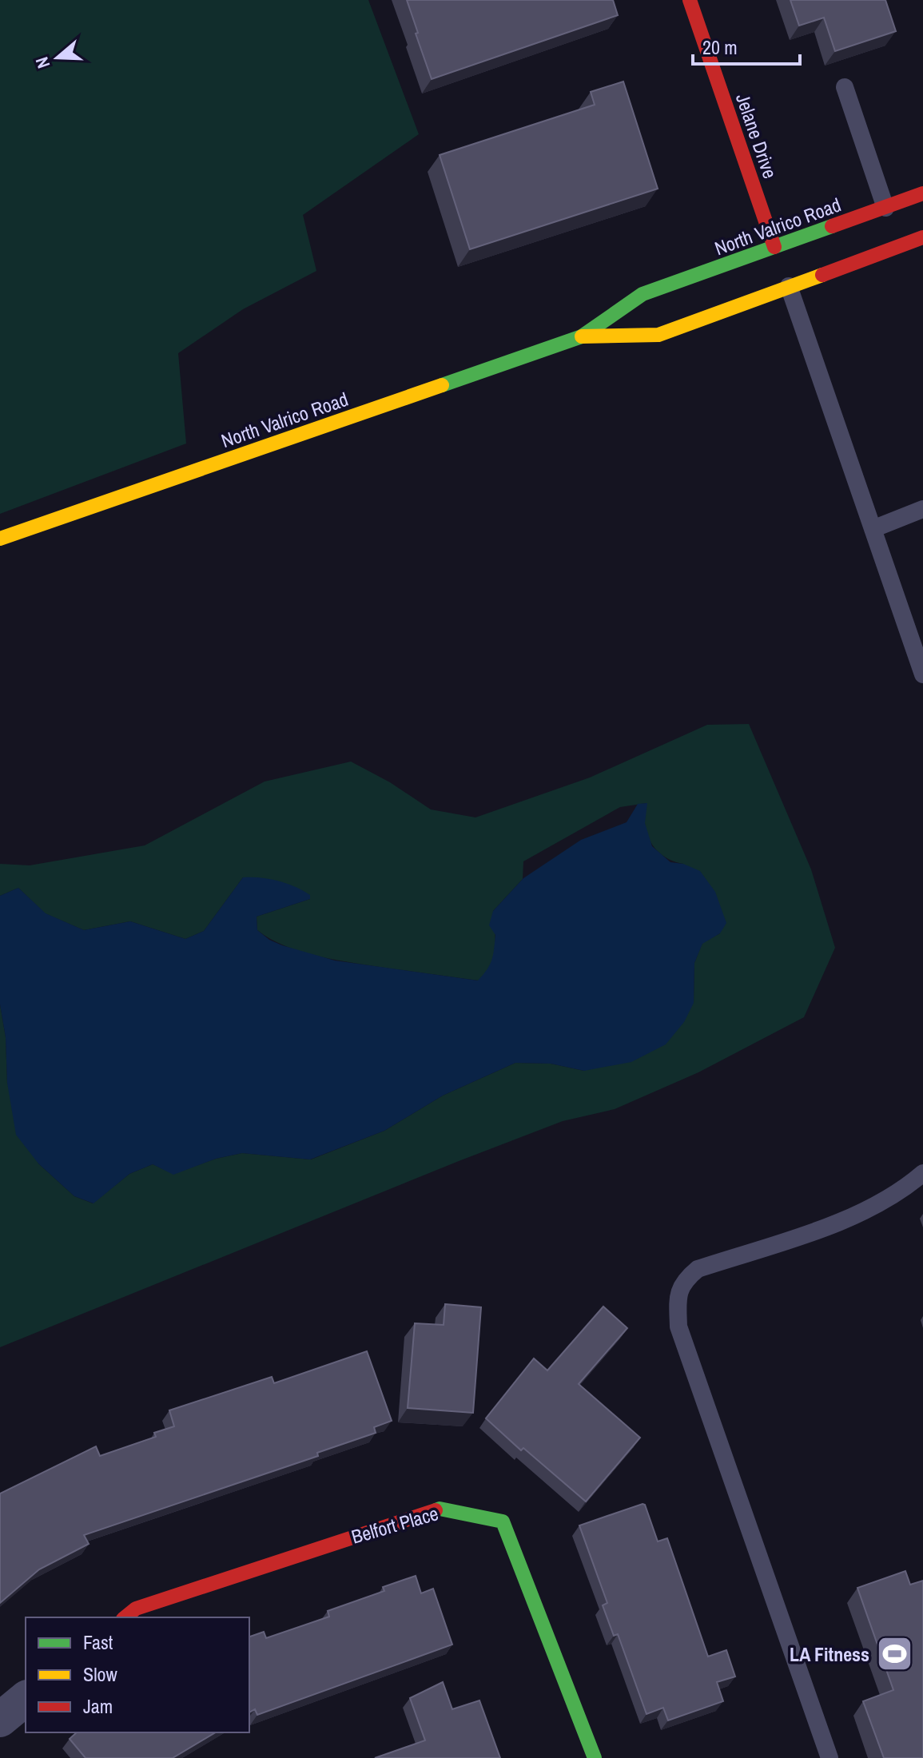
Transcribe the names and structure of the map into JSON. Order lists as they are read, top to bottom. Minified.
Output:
{"streets":{"street":["Jelane Drive","North Valrico Road","Belfort Place"]},"crossings":[["Jelane Drive","North Valrico Road"]],"places":{"sports":["LA Fitness"]},"legend":["Fast","Slow","Jam"],"scale_bar":"20 m","north":"left"}
